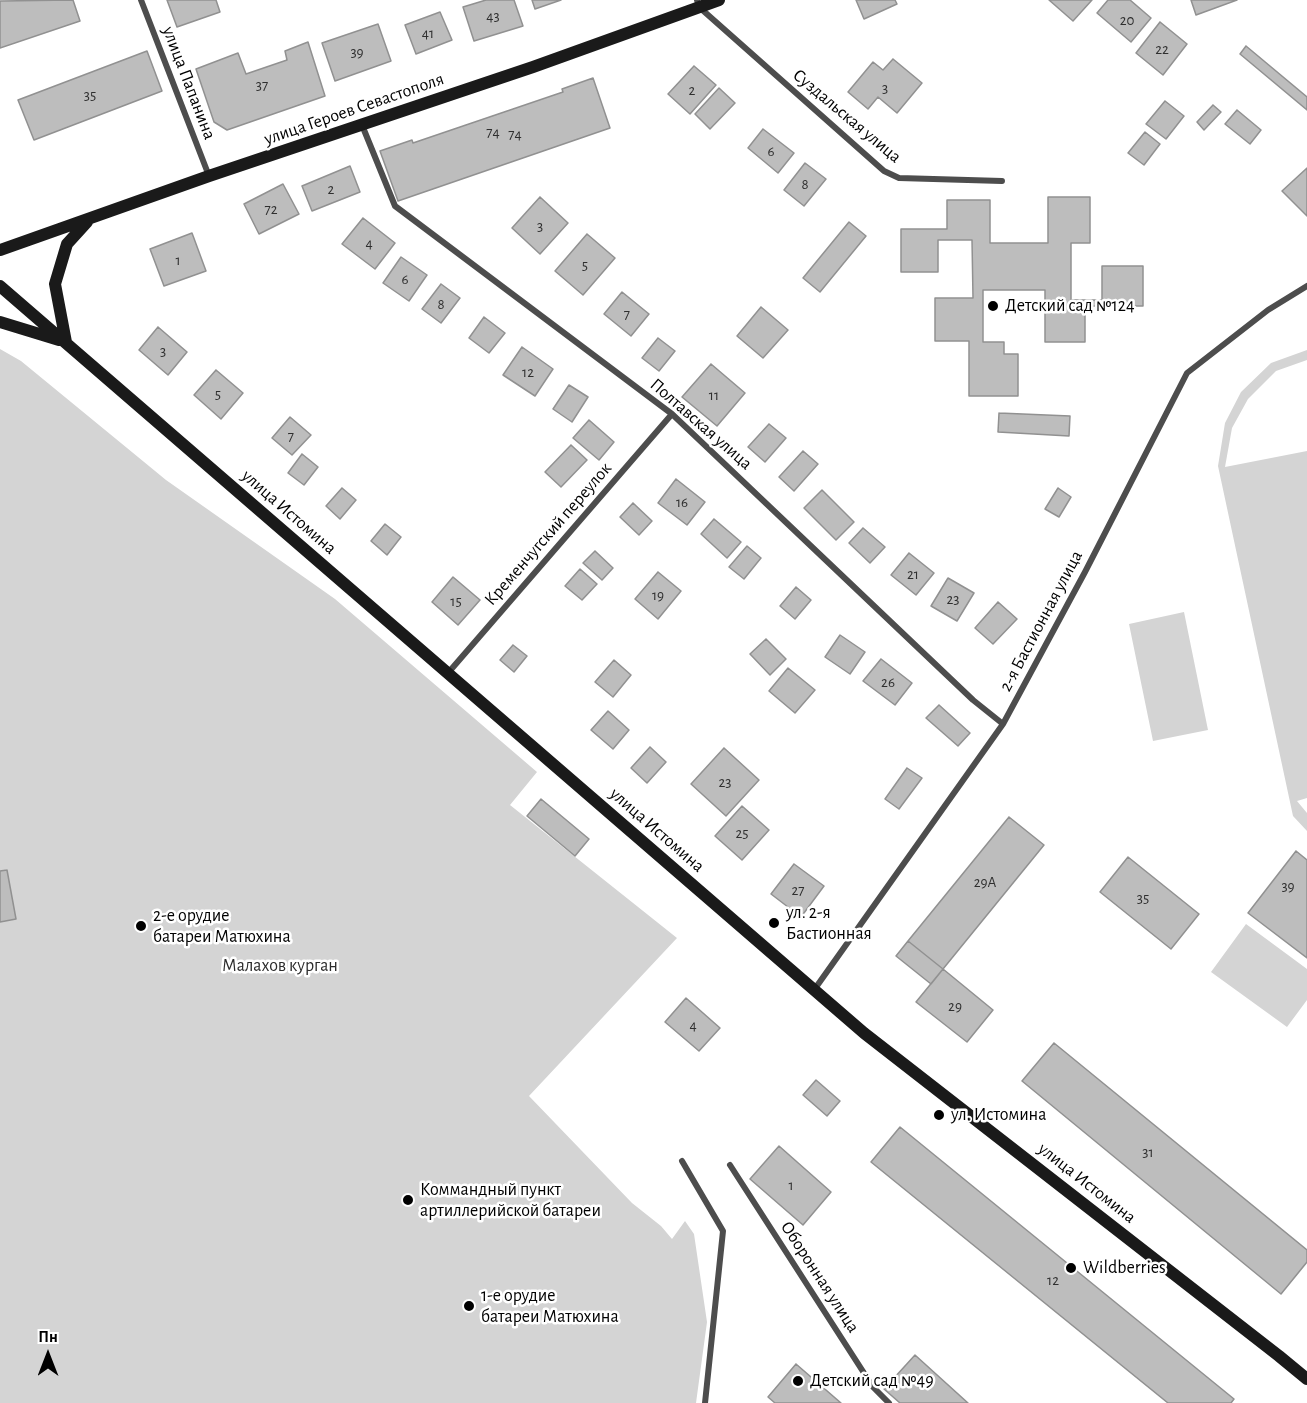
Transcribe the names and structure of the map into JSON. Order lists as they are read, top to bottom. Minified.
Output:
{"streets":{"main road":["улица Героев Севастополя","улица Истомина"],"street":["улица Папанина","Суздальская улица","Полтавская улица","Кременчугский переулок","2-я Бастионная улица","Оборонная улица"]},"crossings":[["улица Папанина","улица Героев Севастополя"],["улица Героев Севастополя","Суздальская улица"],["улица Героев Севастополя","Полтавская улица"],["Полтавская улица","Кременчугский переулок"],["Полтавская улица","2-я Бастионная улица"],["улица Истомина","Кременчугский переулок"],["улица Истомина","2-я Бастионная улица"]],"parks":["Малахов курган"],"places":["Детский сад №124","ул. 2-я Бастионная","2-е орудие батареи Матюхина","ул. Истомина","Коммандный пункт артиллерийской батареи","Wildberries","1-е орудие батареи Матюхина","Детский сад №49"],"house_numbers":["43","20","41","22","39","37","3","2","35","74","74","6","8","2","72","3","4","1","5","6","8","7","3","12","5","11","7","16","21","19","23","15","26","23","25","29А","39","27","35","29","4","31","1","12"],"north":"top"}
